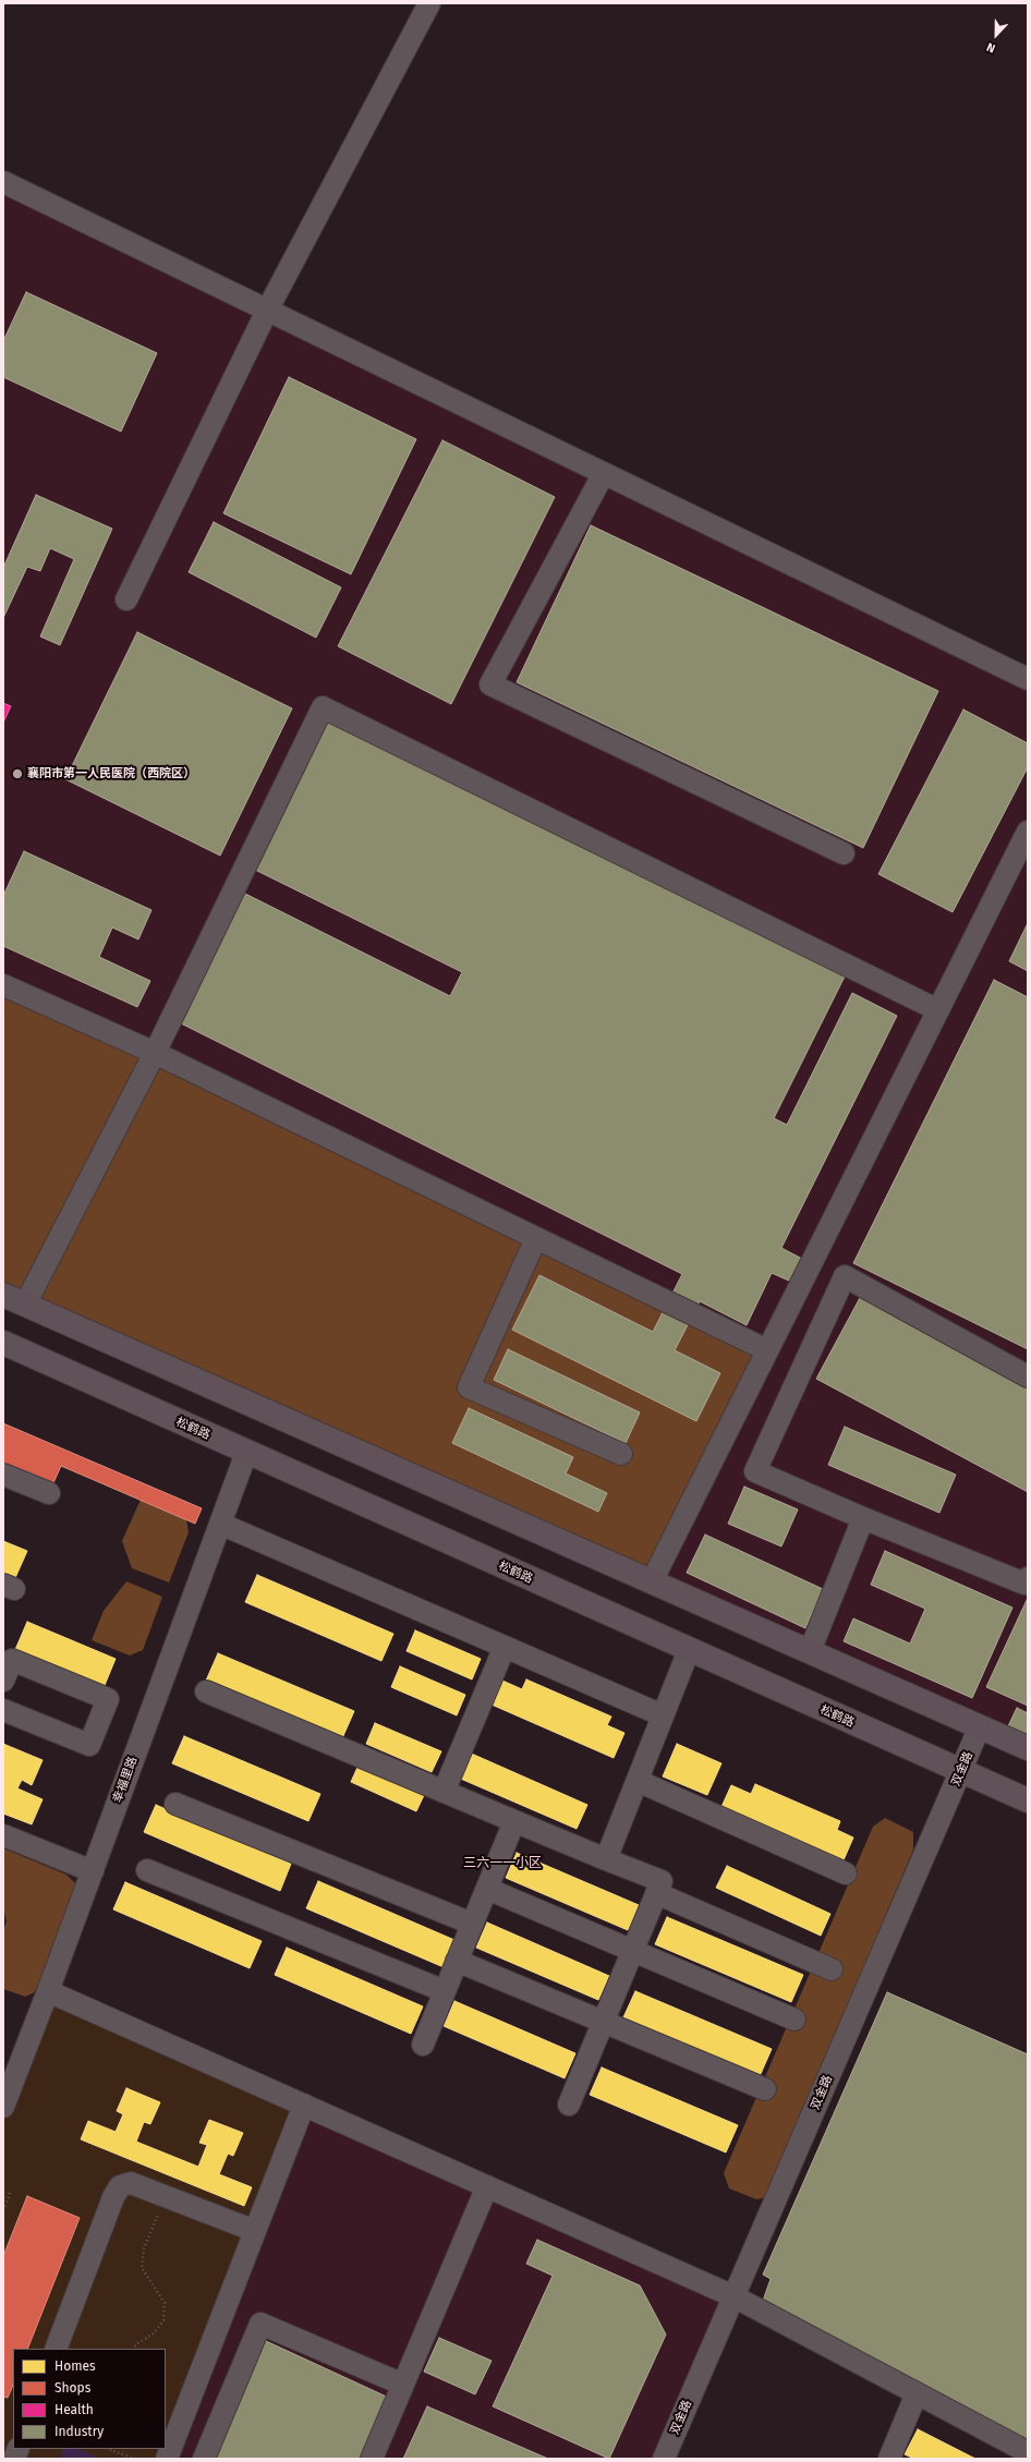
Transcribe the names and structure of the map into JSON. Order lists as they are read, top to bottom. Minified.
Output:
{"streets":{"main road":["松鹤路"],"street":["双金路","幸福里路"]},"crossings":[["松鹤路","双金路"],["松鹤路","幸福里路"]],"districts":["三六一一小区"],"places":["襄阳市第一人民医院（西院区）"],"legend":["Homes","Shops","Health","Industry"],"north":"bottom"}
